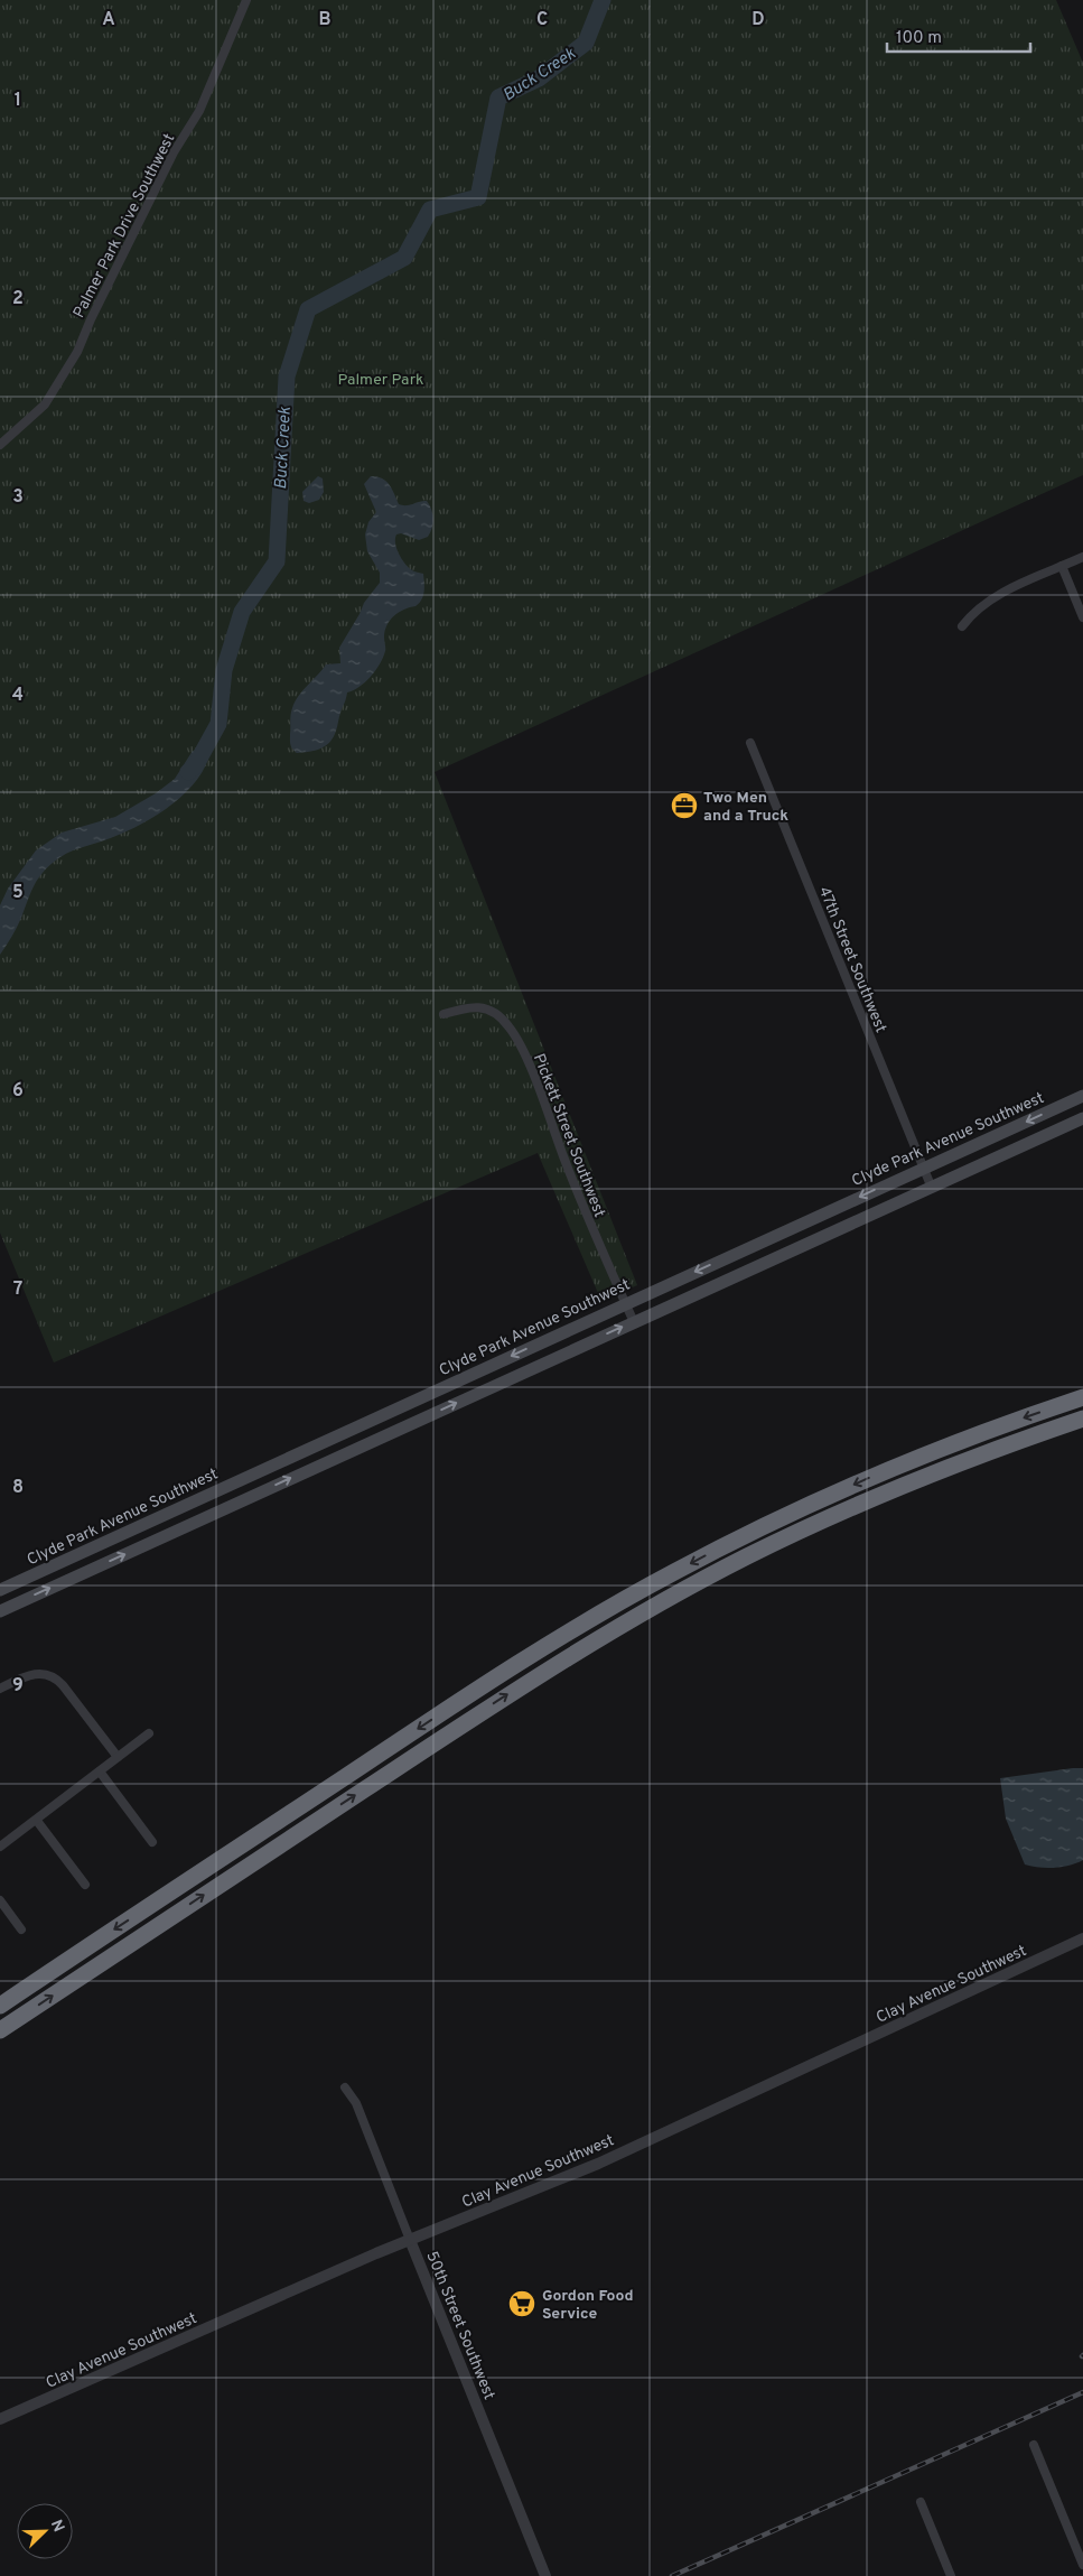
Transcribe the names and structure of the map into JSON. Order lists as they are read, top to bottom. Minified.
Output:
{"streets":{"main road":["Clyde Park Avenue Southwest"],"street":["Palmer Park Drive Southwest","47th Street Southwest","Pickett Street Southwest","Clay Avenue Southwest","50th Street Southwest"]},"crossings":[["47th Street Southwest","Clyde Park Avenue Southwest"],["Pickett Street Southwest","Clyde Park Avenue Southwest"],["Clay Avenue Southwest","50th Street Southwest"]],"water":["Buck Creek"],"parks":["Palmer Park"],"places":{"office":["Two Men and a Truck"],"supermarket":["Gordon Food Service"]},"scale_bar":"100 m","north":"top right","grid":{"columns":["A","B","C","D"],"rows":["1","2","3","4","5","6","7","8","9"]}}
